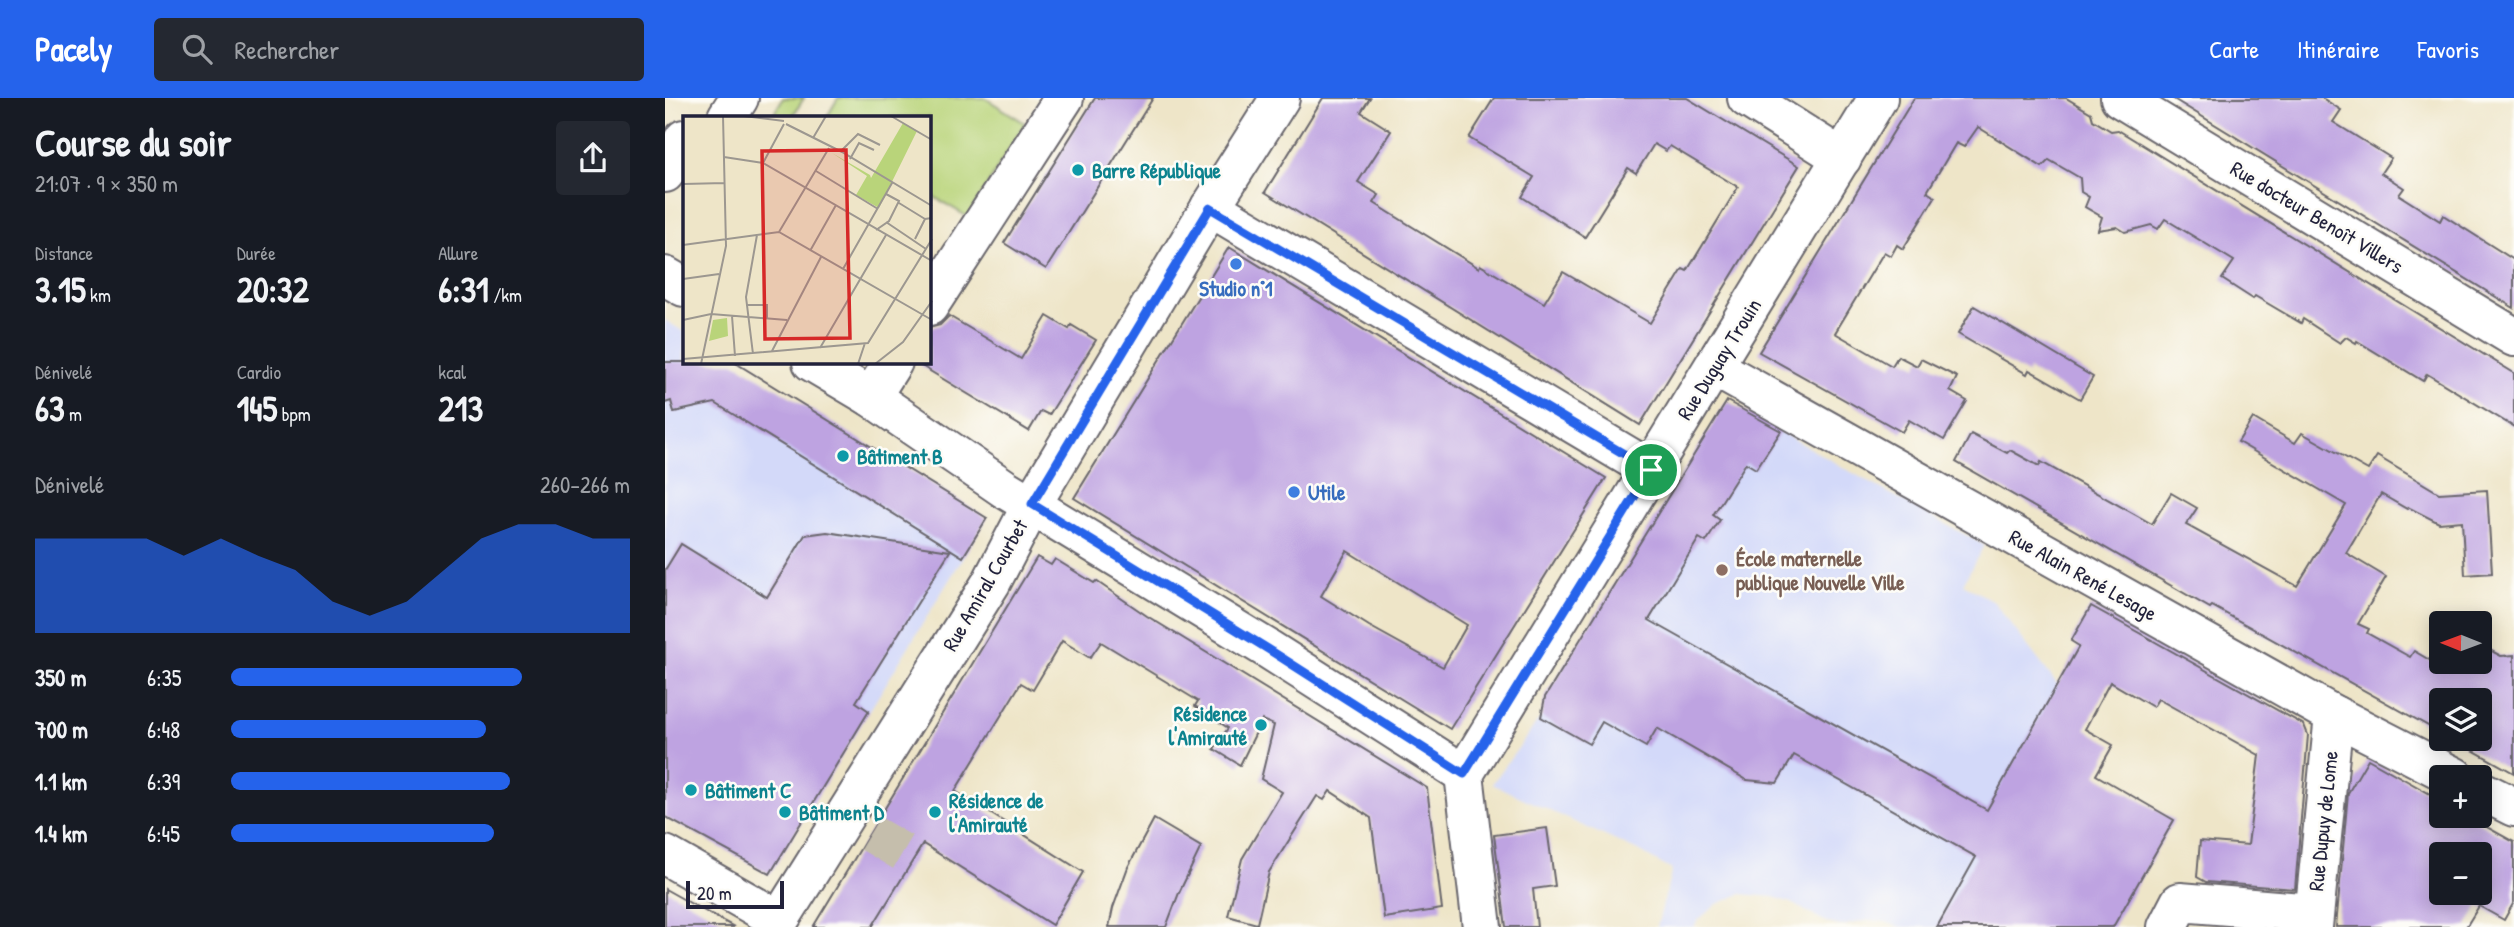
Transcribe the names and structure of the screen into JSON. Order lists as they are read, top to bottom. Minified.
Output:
{"streets":{"street":["Rue docteur Benoît Villers","Rue Duguay Trouin","Rue Alain René Lesage","Rue Amiral Courbet","Rue Dupuy de Lome"]},"crossings":[["Rue Duguay Trouin","Rue Alain René Lesage"],["Rue Alain René Lesage","Rue Dupuy de Lome"]],"places":["Barre République","Studio n°1","Bâtiment B","Utile","École maternelle publique Nouvelle Ville","Résidence l'Amirauté","Bâtiment C","Bâtiment D","Résidence de l'Amirauté"],"scale_bar":"20 m","north":"left","page":{"header":"Pacely","search":"Rechercher","nav":["Carte","Itinéraire","Favoris"],"heading":["Course du soir","21:07 · 9 × 350 m"],"stats":[["Distance","3.15 km"],["Durée","20:32"],["Allure","6:31 /km"],["Dénivelé","63 m"],["Cardio","145 bpm"],["kcal","213"]],"chart":["Dénivelé","260–266 m"],"map_buttons":["+","−"],"list":[{"name":"350 m","note":"6:35"},{"name":"700 m","note":"6:48"},{"name":"1.1 km","note":"6:39"},{"name":"1.4 km","note":"6:45"}],"scale":"20 m"}}
